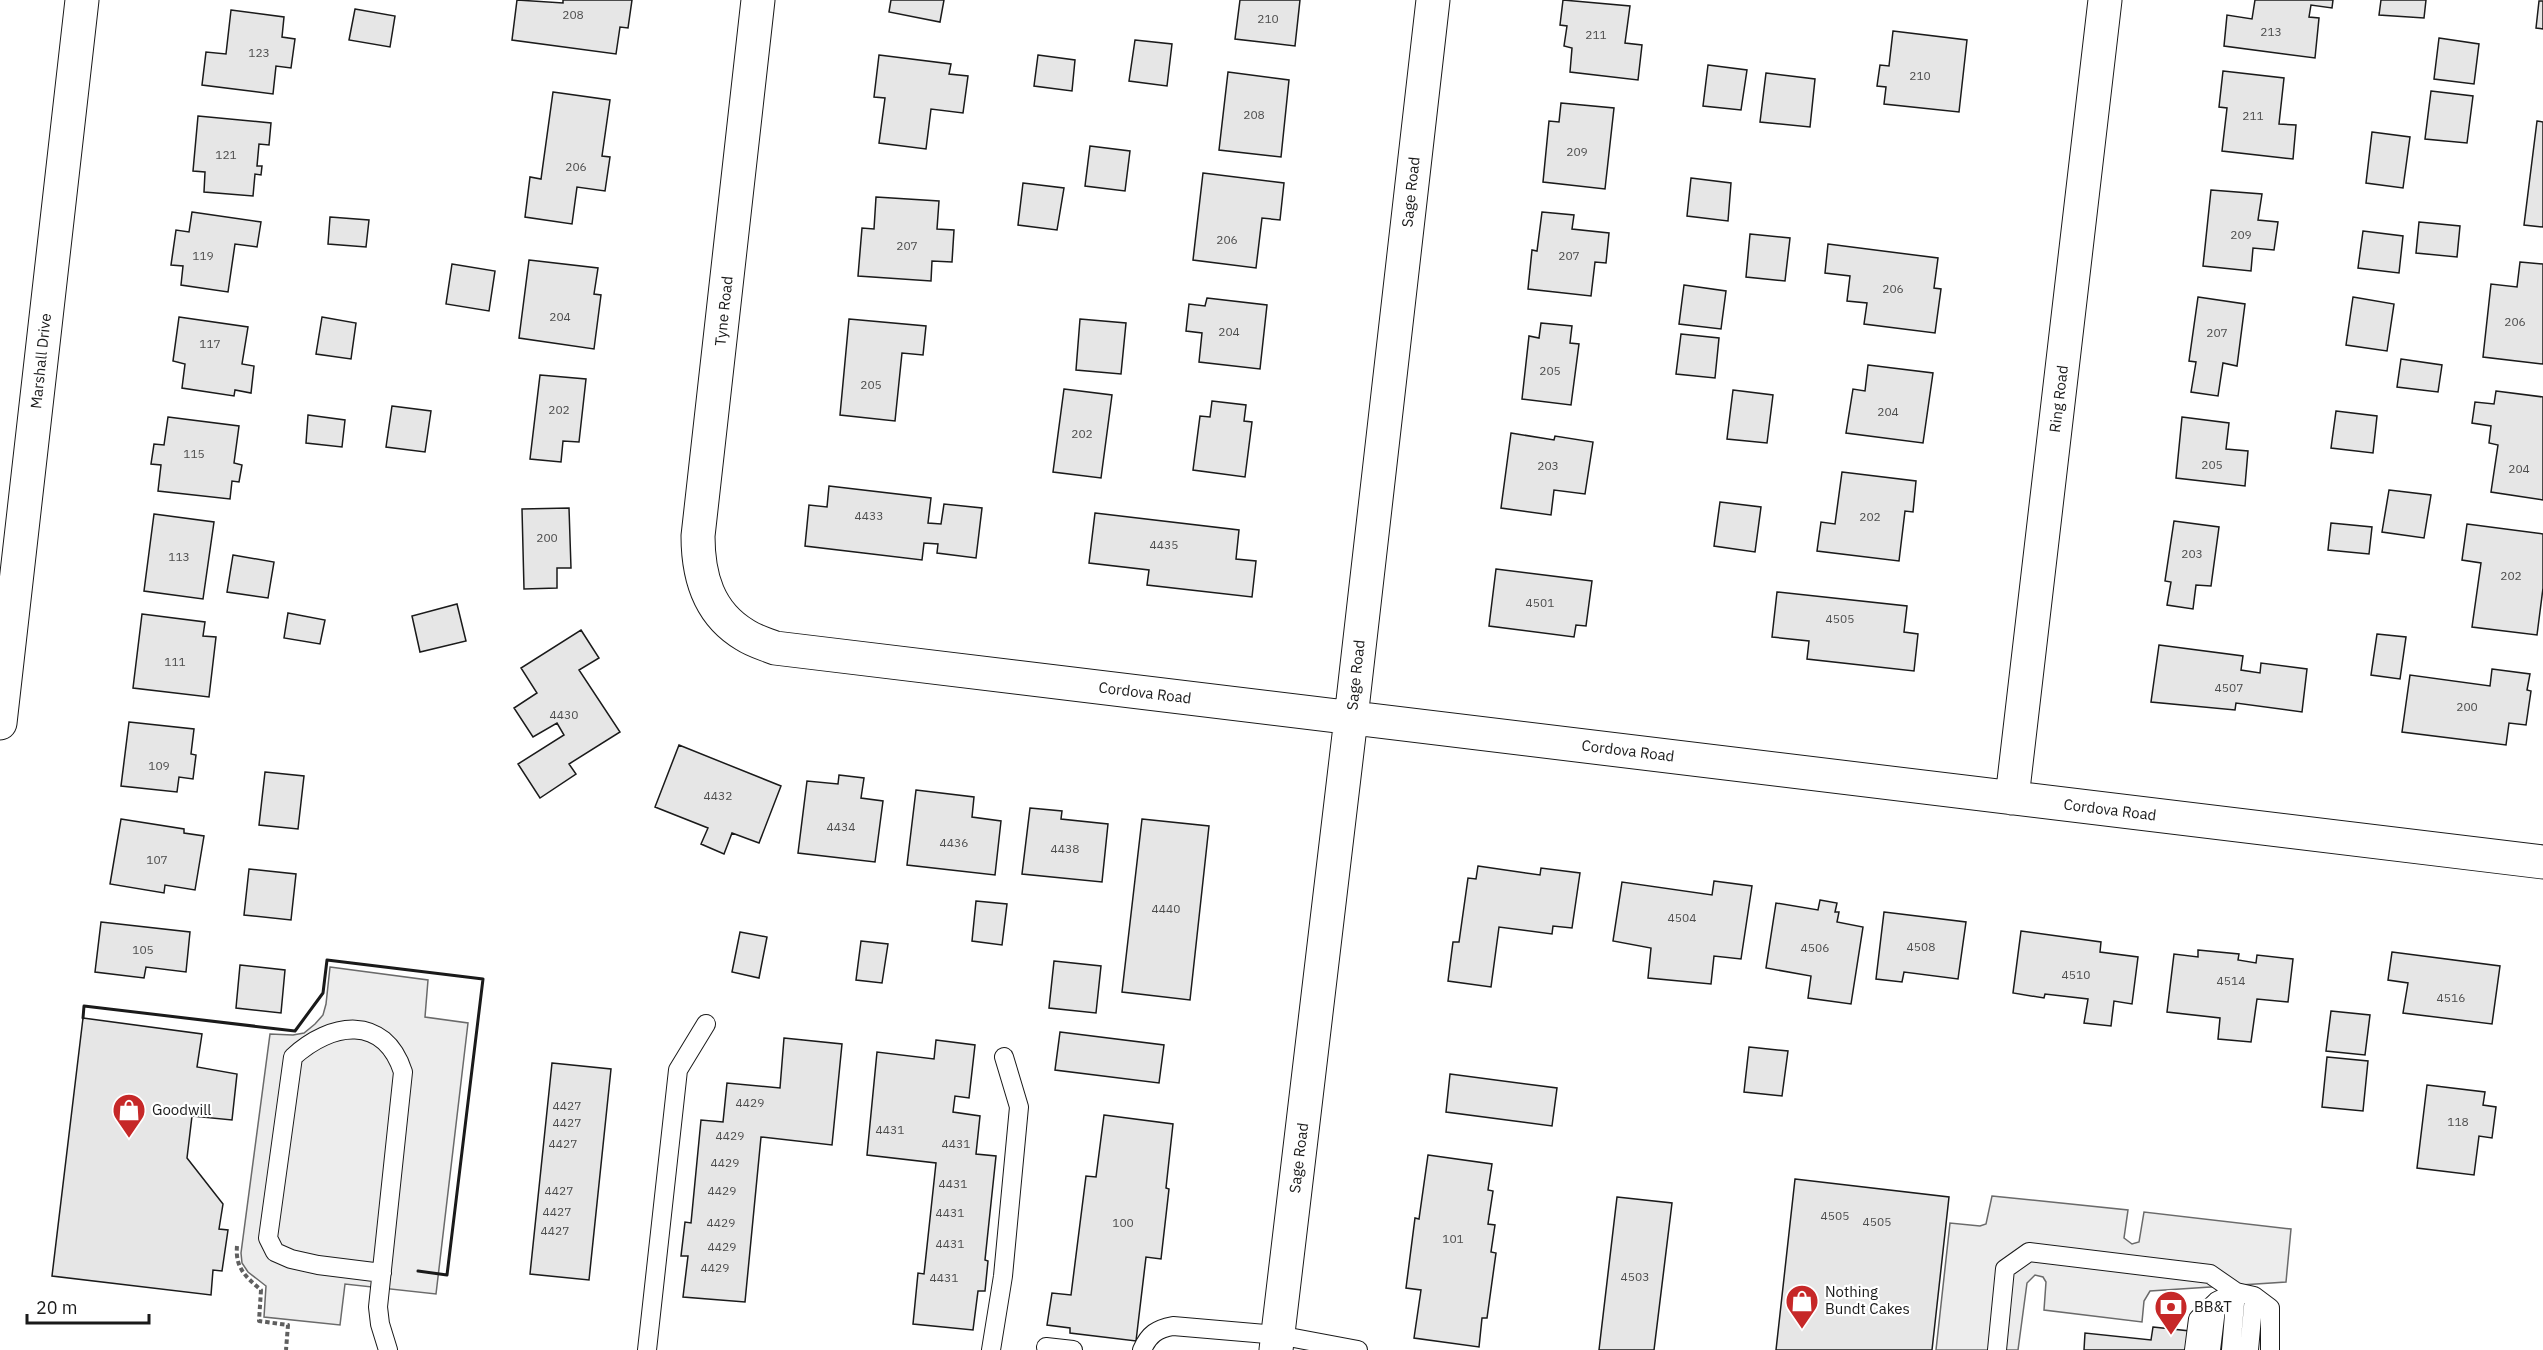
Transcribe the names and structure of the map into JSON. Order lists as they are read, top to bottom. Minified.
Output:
{"streets":{"street":["Sage Road","Tyne Road","Marshall Drive","Ring Road","Cordova Road"]},"crossings":[["Sage Road","Cordova Road"],["Tyne Road","Cordova Road"],["Ring Road","Cordova Road"]],"places":{"shop":["Goodwill","Nothing Bundt Cakes"],"bank":["BB&T"]},"house_numbers":["208","210","213","211","123","210","208","211","209","121","206","209","206","207","119","207","206","204","206","204","207","117","205","205","202","204","202","115","205","203","204","4433","202","200","4435","203","113","202","4501","4505","111","4507","200","4430","109","4432","4434","4436","4438","107","4440","4504","4508","4506","105","4510","4514","4516","4429","4427","118","4427","4431","4429","4427","4431","4429","4431","4427","4429","4427","4431","4505","4505","4429","100","4427","101","4431","4429","4429","4503","4431"],"scale_bar":"20 m"}
